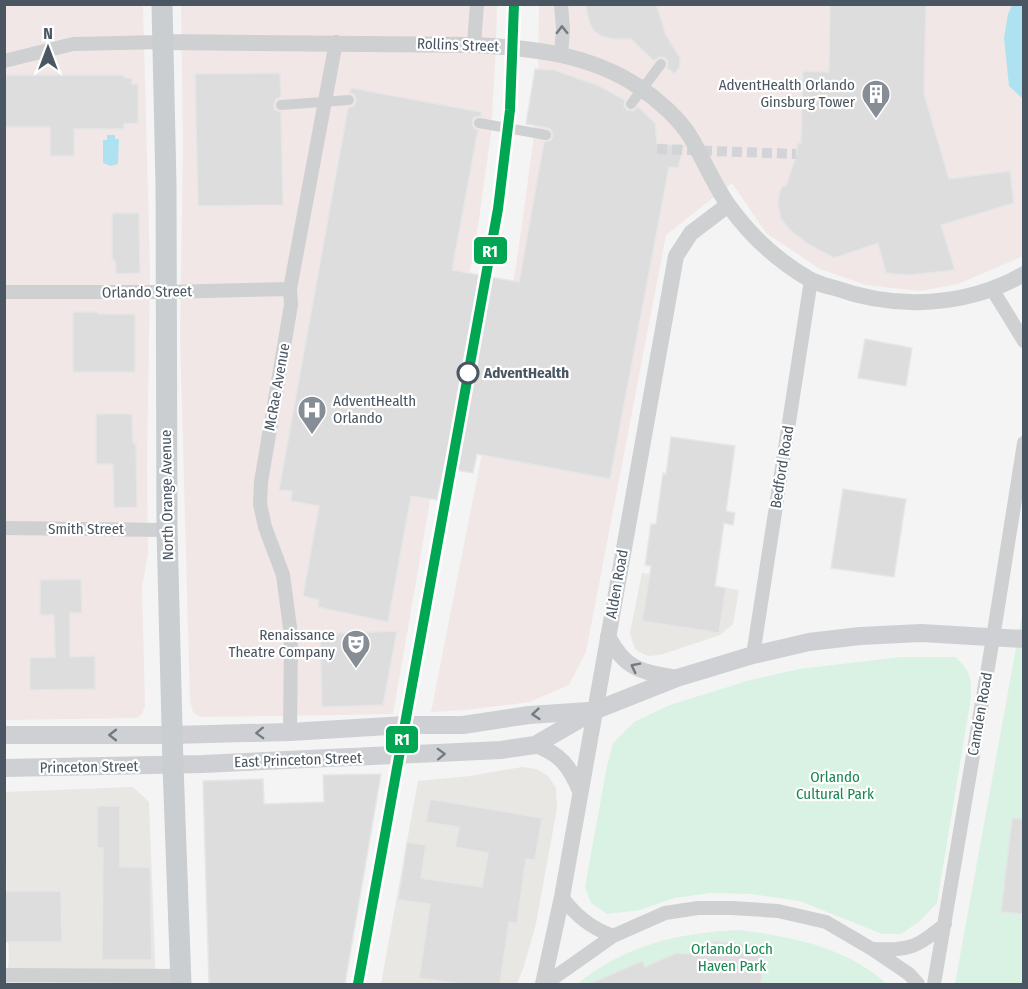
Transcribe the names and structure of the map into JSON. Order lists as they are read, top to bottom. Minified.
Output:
{"streets":{"main road":["North Orange Avenue","East Princeton Street","Princeton Street"],"street":["Rollins Street","Orlando Street","McRae Avenue","Bedford Road","Smith Street","Alden Road","Camden Road"]},"crossings":[["Rollins Street","McRae Avenue"],["Rollins Street","Bedford Road"],["Rollins Street","North Orange Avenue"],["Rollins Street","Alden Road"],["Orlando Street","McRae Avenue"],["Orlando Street","North Orange Avenue"],["McRae Avenue","East Princeton Street"],["Bedford Road","East Princeton Street"],["North Orange Avenue","Smith Street"],["North Orange Avenue","East Princeton Street"],["North Orange Avenue","Princeton Street"],["Alden Road","East Princeton Street"],["Camden Road","East Princeton Street"],["East Princeton Street","Princeton Street"]],"parks":["Orlando Cultural Park","Orlando Loch Haven Park"],"places":{"building":["AdventHealth Orlando Ginsburg Tower"],"other":["AdventHealth"],"hospital":["AdventHealth Orlando"],"theatre":["Renaissance Theatre Company"]},"lines":["transit line R1"],"north":"top"}
